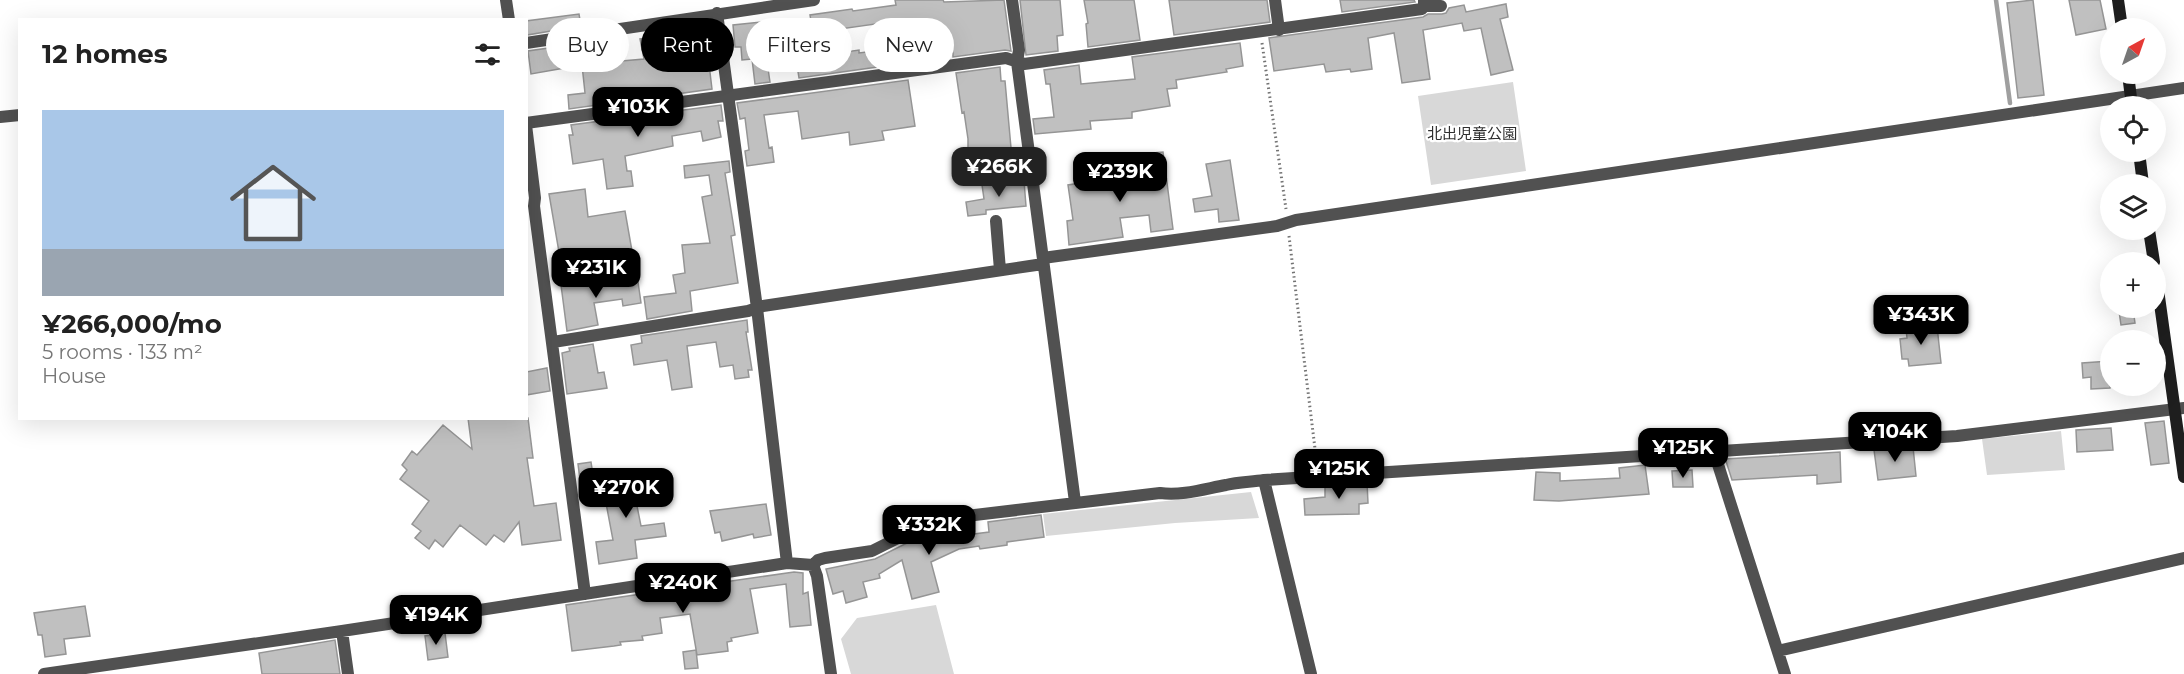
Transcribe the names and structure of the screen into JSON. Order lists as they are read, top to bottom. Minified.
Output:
{"parks":["北出児童公園"],"north":"top right","page":{"map_buttons":["+","−"],"chip":["Buy","Rent","Filters","New"],"heading":"12 homes","price":["¥103K","¥266K","¥239K","¥231K","¥343K","¥104K","¥125K","¥125K","¥270K","¥332K","¥240K","¥194K"],"list":[{"name":"¥266,000/mo","note":"5 rooms · 133 m² · House"}]}}
